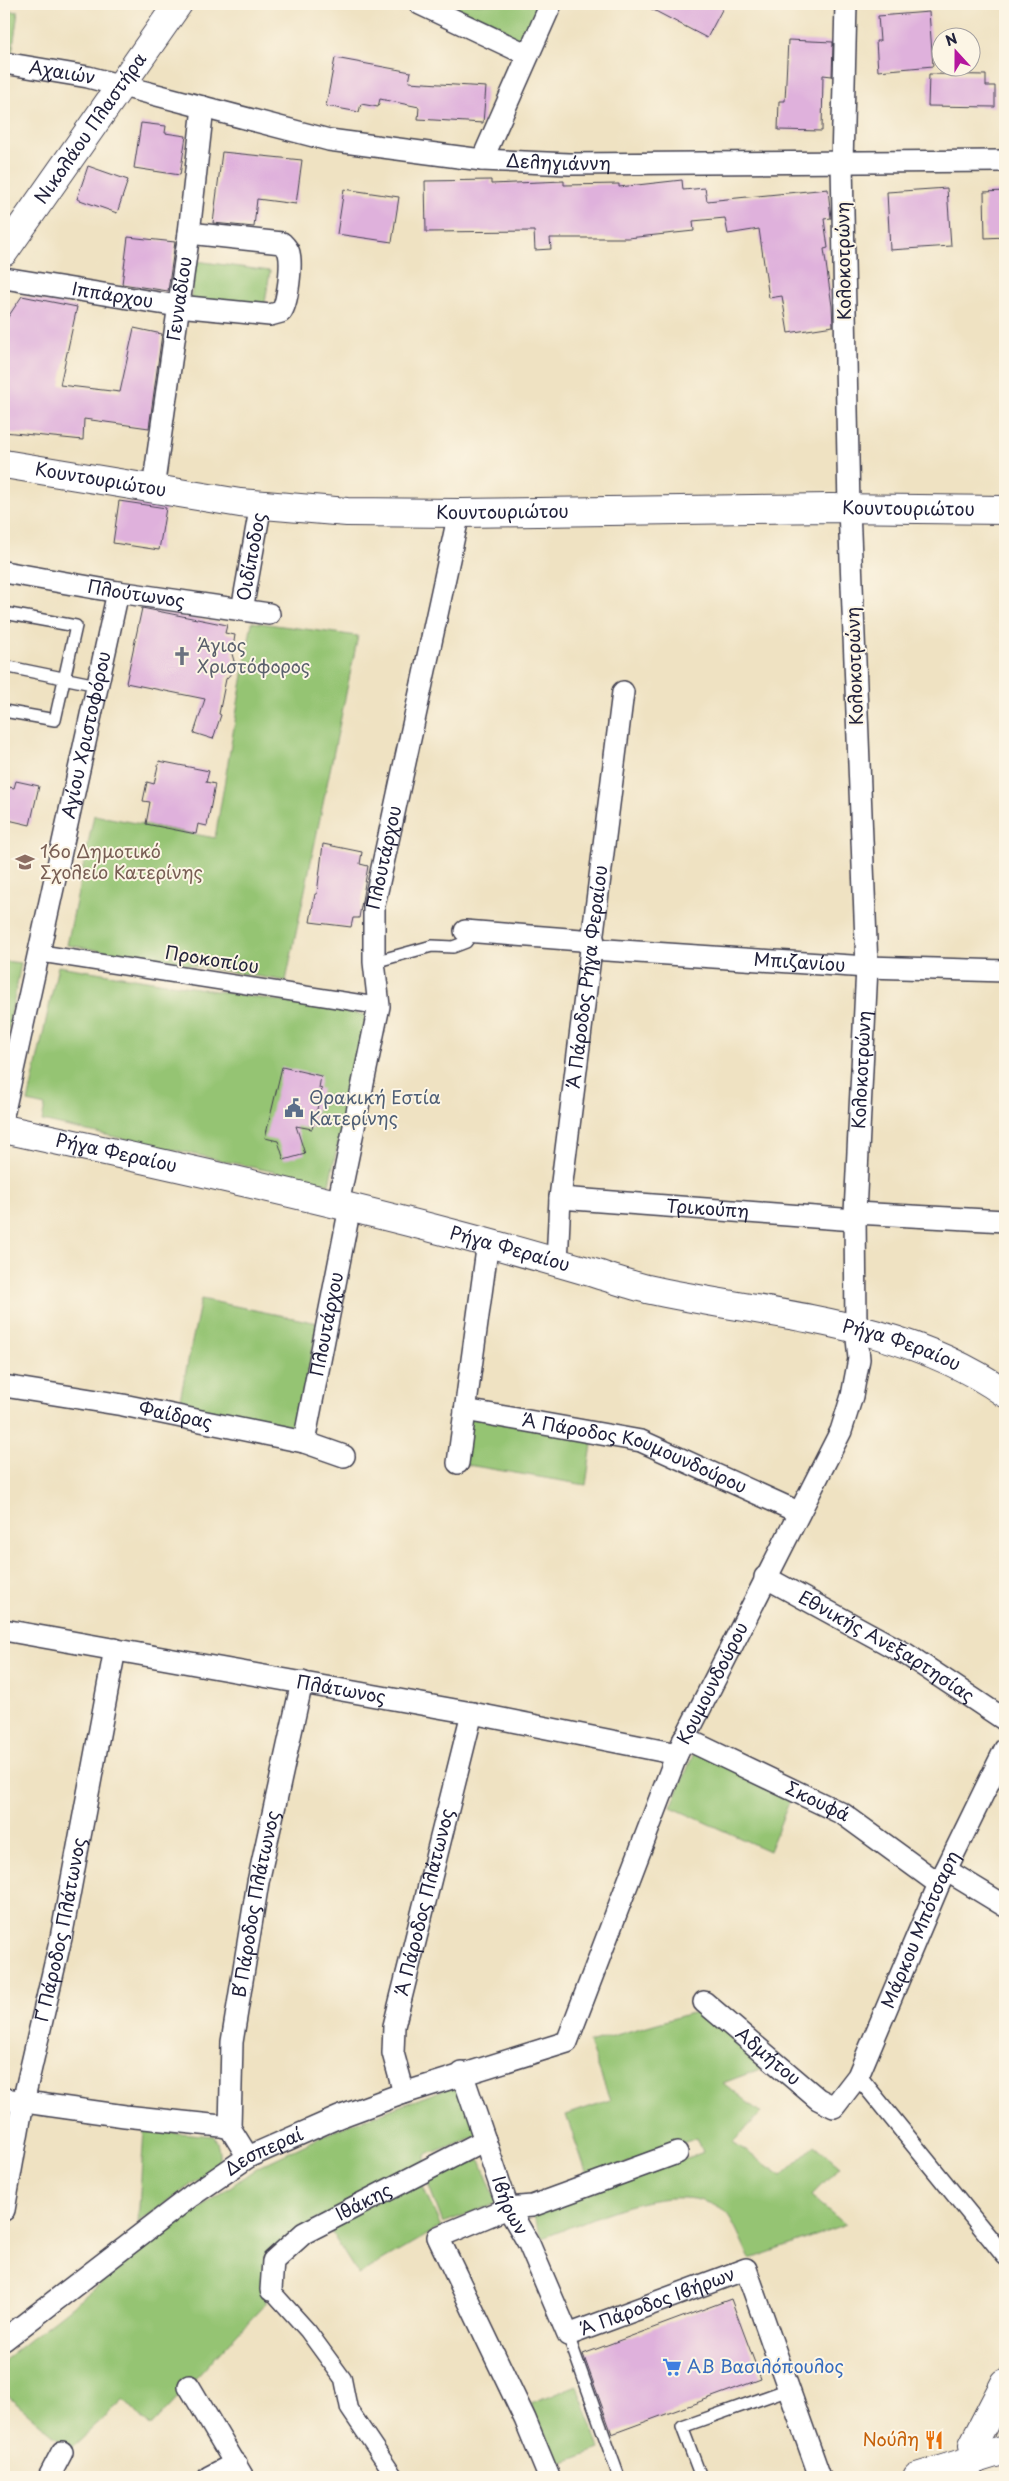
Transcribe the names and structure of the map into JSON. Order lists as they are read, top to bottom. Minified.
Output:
{"streets":{"street":["Αχαιών","Νικολάου Πλαστήρα","Δεληγιάννη","Κολοκοτρώνη","Ιππάρχου","Γενναδίου","Κουντουριώτου","Οιδίποδος","Πλούτωνος","Αγίου Χριστοφόρου","Πλουτάρχου","Προκοπίου","Μπιζανίου","Α΄ Πάροδος Ρήγα Φεραίου","Ρήγα Φεραίου","Τρικούπη","Φαίδρας","Α΄ Πάροδος Κουμουνδούρου","Εθνικής Ανεξαρτησίας","Κουμουνδούρου","Πλάτωνος","Σκουφά","Α΄ Πάροδος Πλάτωνος","Β΄ Πάροδος Πλάτωνος","Μάρκου Μπότσαρη","Γ΄ Πάροδος Πλάτωνος","Αδμήτου","Δεσπεραί","Ιθάκης","Ιβήρων","Α΄ Πάροδος Ιβήρων"]},"crossings":[["Αχαιών","Νικολάου Πλαστήρα"],["Αχαιών","Δεληγιάννη"],["Νικολάου Πλαστήρα","Δεληγιάννη"],["Δεληγιάννη","Κολοκοτρώνη"],["Δεληγιάννη","Γενναδίου"],["Κολοκοτρώνη","Κουντουριώτου"],["Κολοκοτρώνη","Μπιζανίου"],["Κολοκοτρώνη","Ρήγα Φεραίου"],["Κολοκοτρώνη","Τρικούπη"],["Κολοκοτρώνη","Κουμουνδούρου"],["Ιππάρχου","Γενναδίου"],["Γενναδίου","Κουντουριώτου"],["Κουντουριώτου","Οιδίποδος"],["Κουντουριώτου","Πλουτάρχου"],["Οιδίποδος","Πλούτωνος"],["Πλούτωνος","Αγίου Χριστοφόρου"],["Αγίου Χριστοφόρου","Προκοπίου"],["Πλουτάρχου","Προκοπίου"],["Πλουτάρχου","Ρήγα Φεραίου"],["Πλουτάρχου","Φαίδρας"],["Μπιζανίου","Α΄ Πάροδος Ρήγα Φεραίου"],["Α΄ Πάροδος Ρήγα Φεραίου","Ρήγα Φεραίου"],["Α΄ Πάροδος Ρήγα Φεραίου","Τρικούπη"],["Ρήγα Φεραίου","Κουμουνδούρου"],["Α΄ Πάροδος Κουμουνδούρου","Κουμουνδούρου"],["Εθνικής Ανεξαρτησίας","Κουμουνδούρου"],["Κουμουνδούρου","Πλάτωνος"],["Κουμουνδούρου","Σκουφά"],["Κουμουνδούρου","Δεσπεραί"],["Πλάτωνος","Σκουφά"],["Πλάτωνος","Α΄ Πάροδος Πλάτωνος"],["Πλάτωνος","Β΄ Πάροδος Πλάτωνος"],["Πλάτωνος","Γ΄ Πάροδος Πλάτωνος"],["Σκουφά","Μάρκου Μπότσαρη"],["Α΄ Πάροδος Πλάτωνος","Δεσπεραί"],["Μάρκου Μπότσαρη","Αδμήτου"],["Δεσπεραί","Ιβήρων"],["Ιθάκης","Ιβήρων"],["Ιβήρων","Α΄ Πάροδος Ιβήρων"]],"places":{"church":["Άγιος Χριστόφορος"],"school or university":["16ο Δημοτικό Σχολείο Κατερίνης"],"public building":["Θρακική Εστία Κατερίνης"],"supermarket":["ΑΒ Βασιλόπουλος"],"restaurant":["Νούλη"]},"north":"top"}
